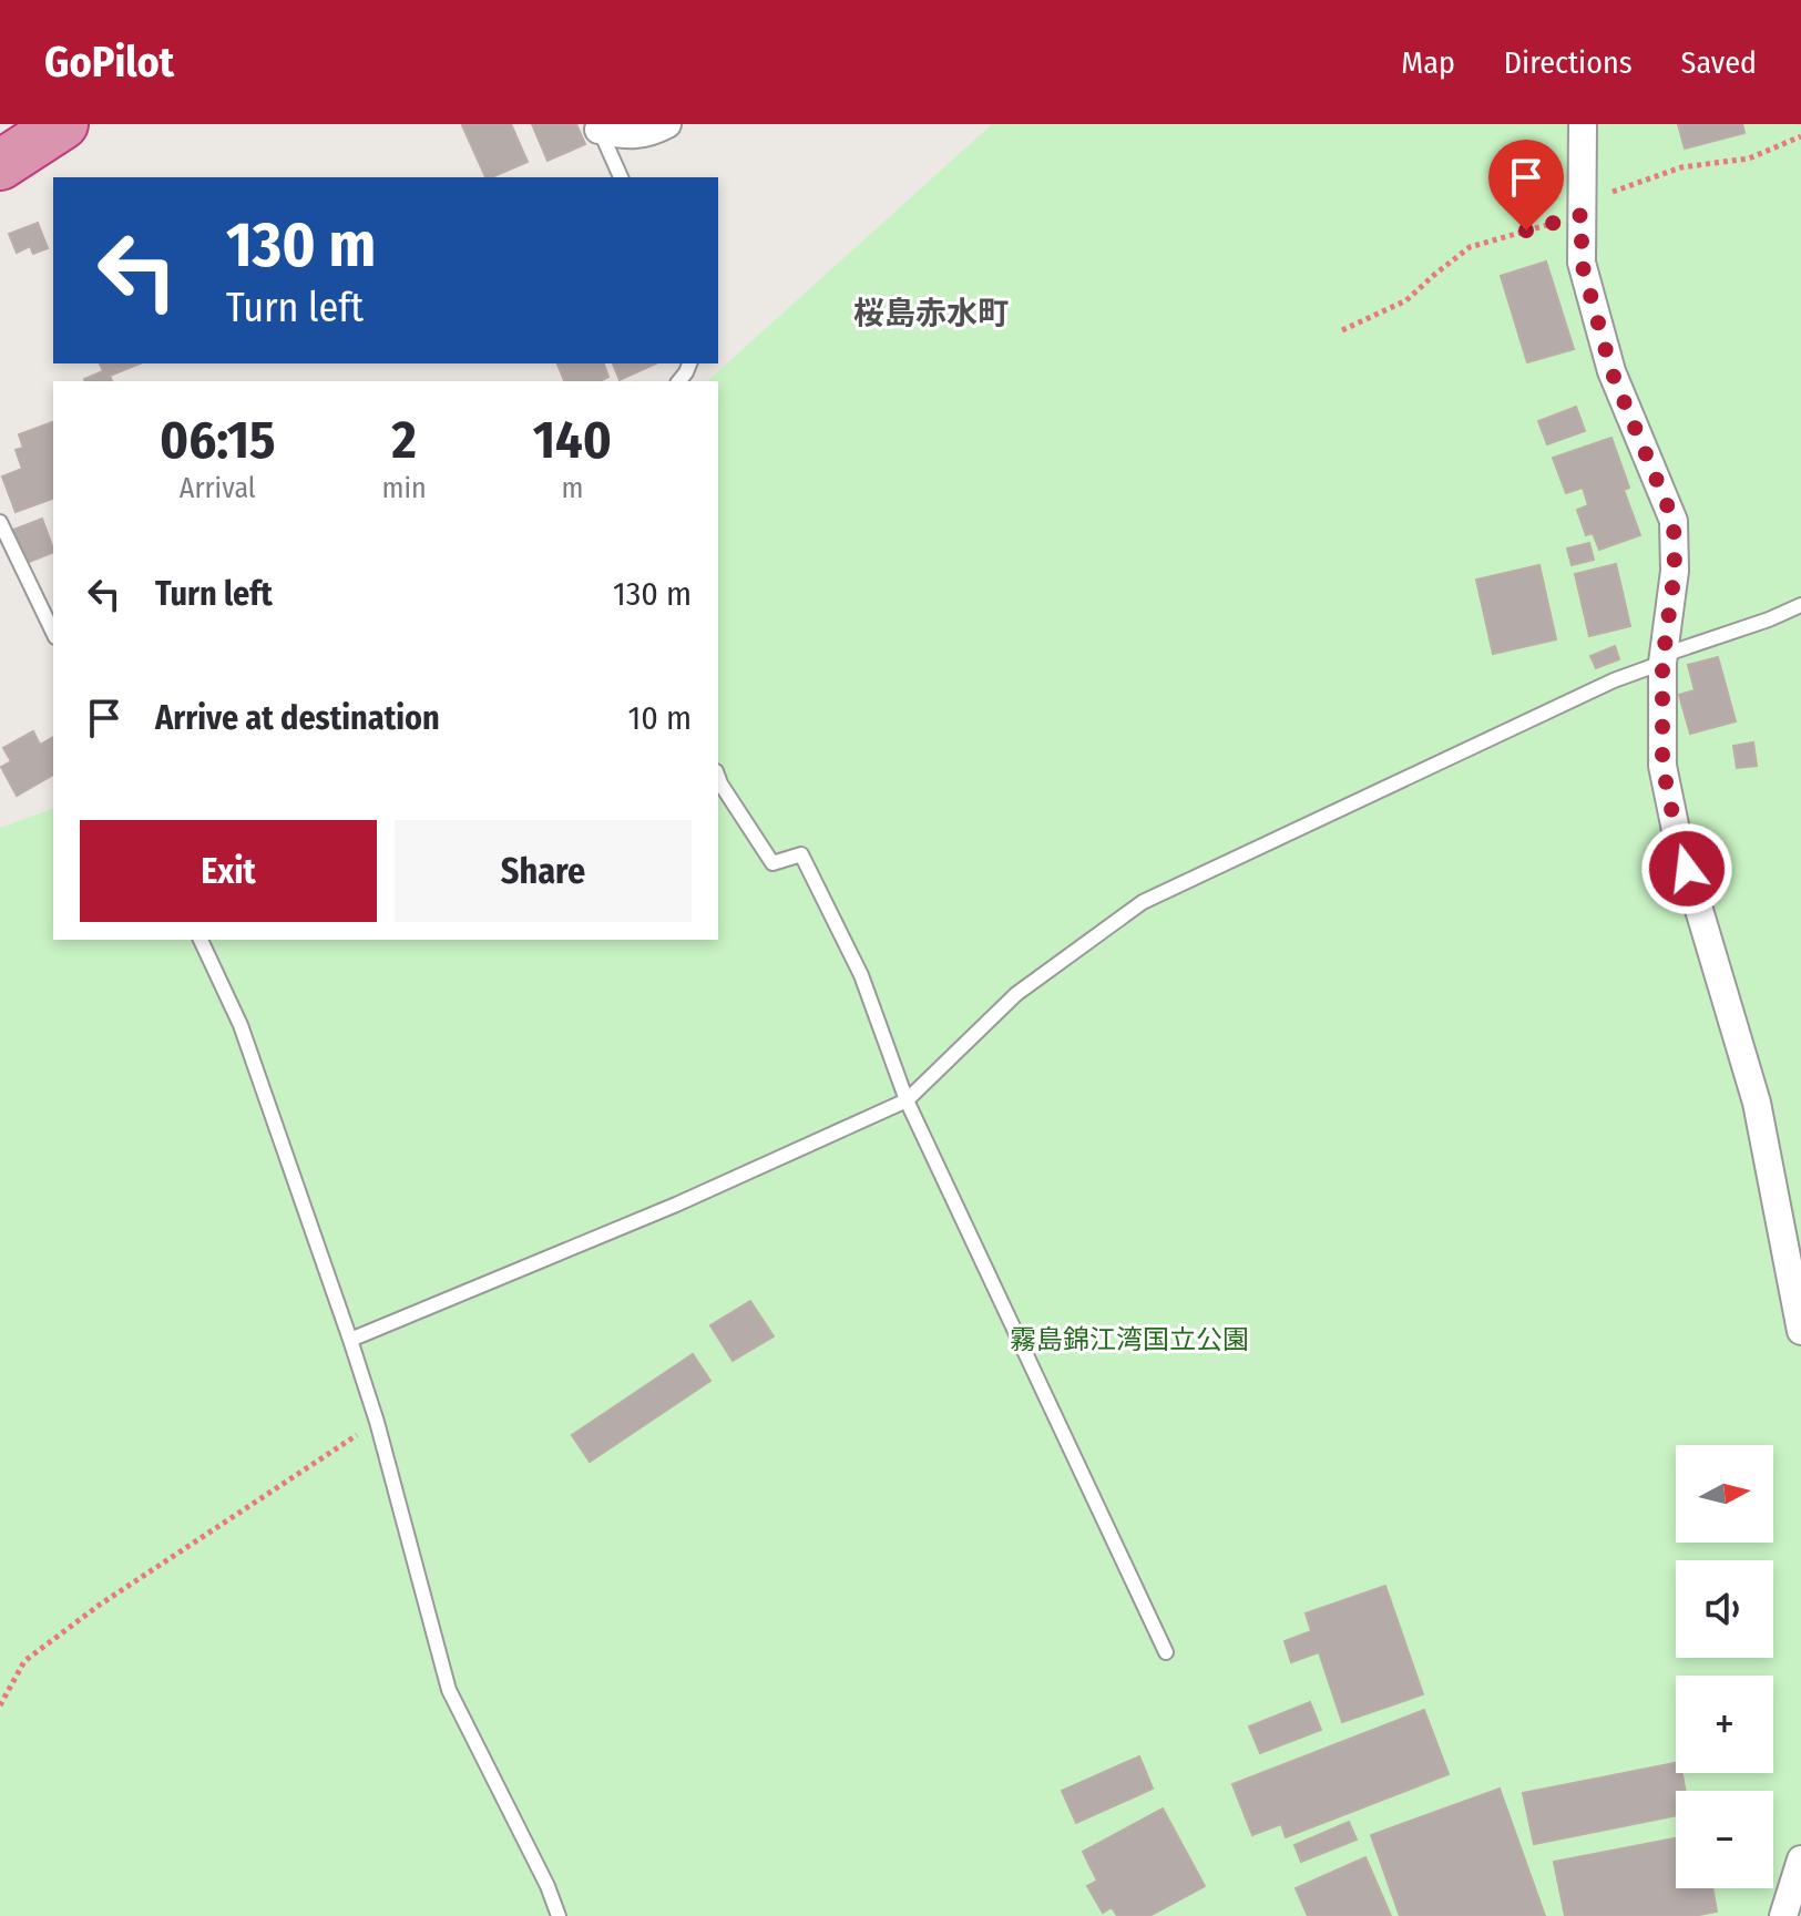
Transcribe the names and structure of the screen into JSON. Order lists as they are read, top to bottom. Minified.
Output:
{"districts":["桜島赤水町"],"parks":["霧島錦江湾国立公園"],"north":"right","page":{"header":"GoPilot","nav":["Map","Directions","Saved"],"turn":["130 m","Turn left"],"eta":["06:15","Arrival","2","min","140","m"],"list":[{"name":"Turn left","value":"130 m"},{"name":"Arrive at destination","value":"10 m"}],"buttons":["Exit","Share"],"map_buttons":["+","−"]}}
